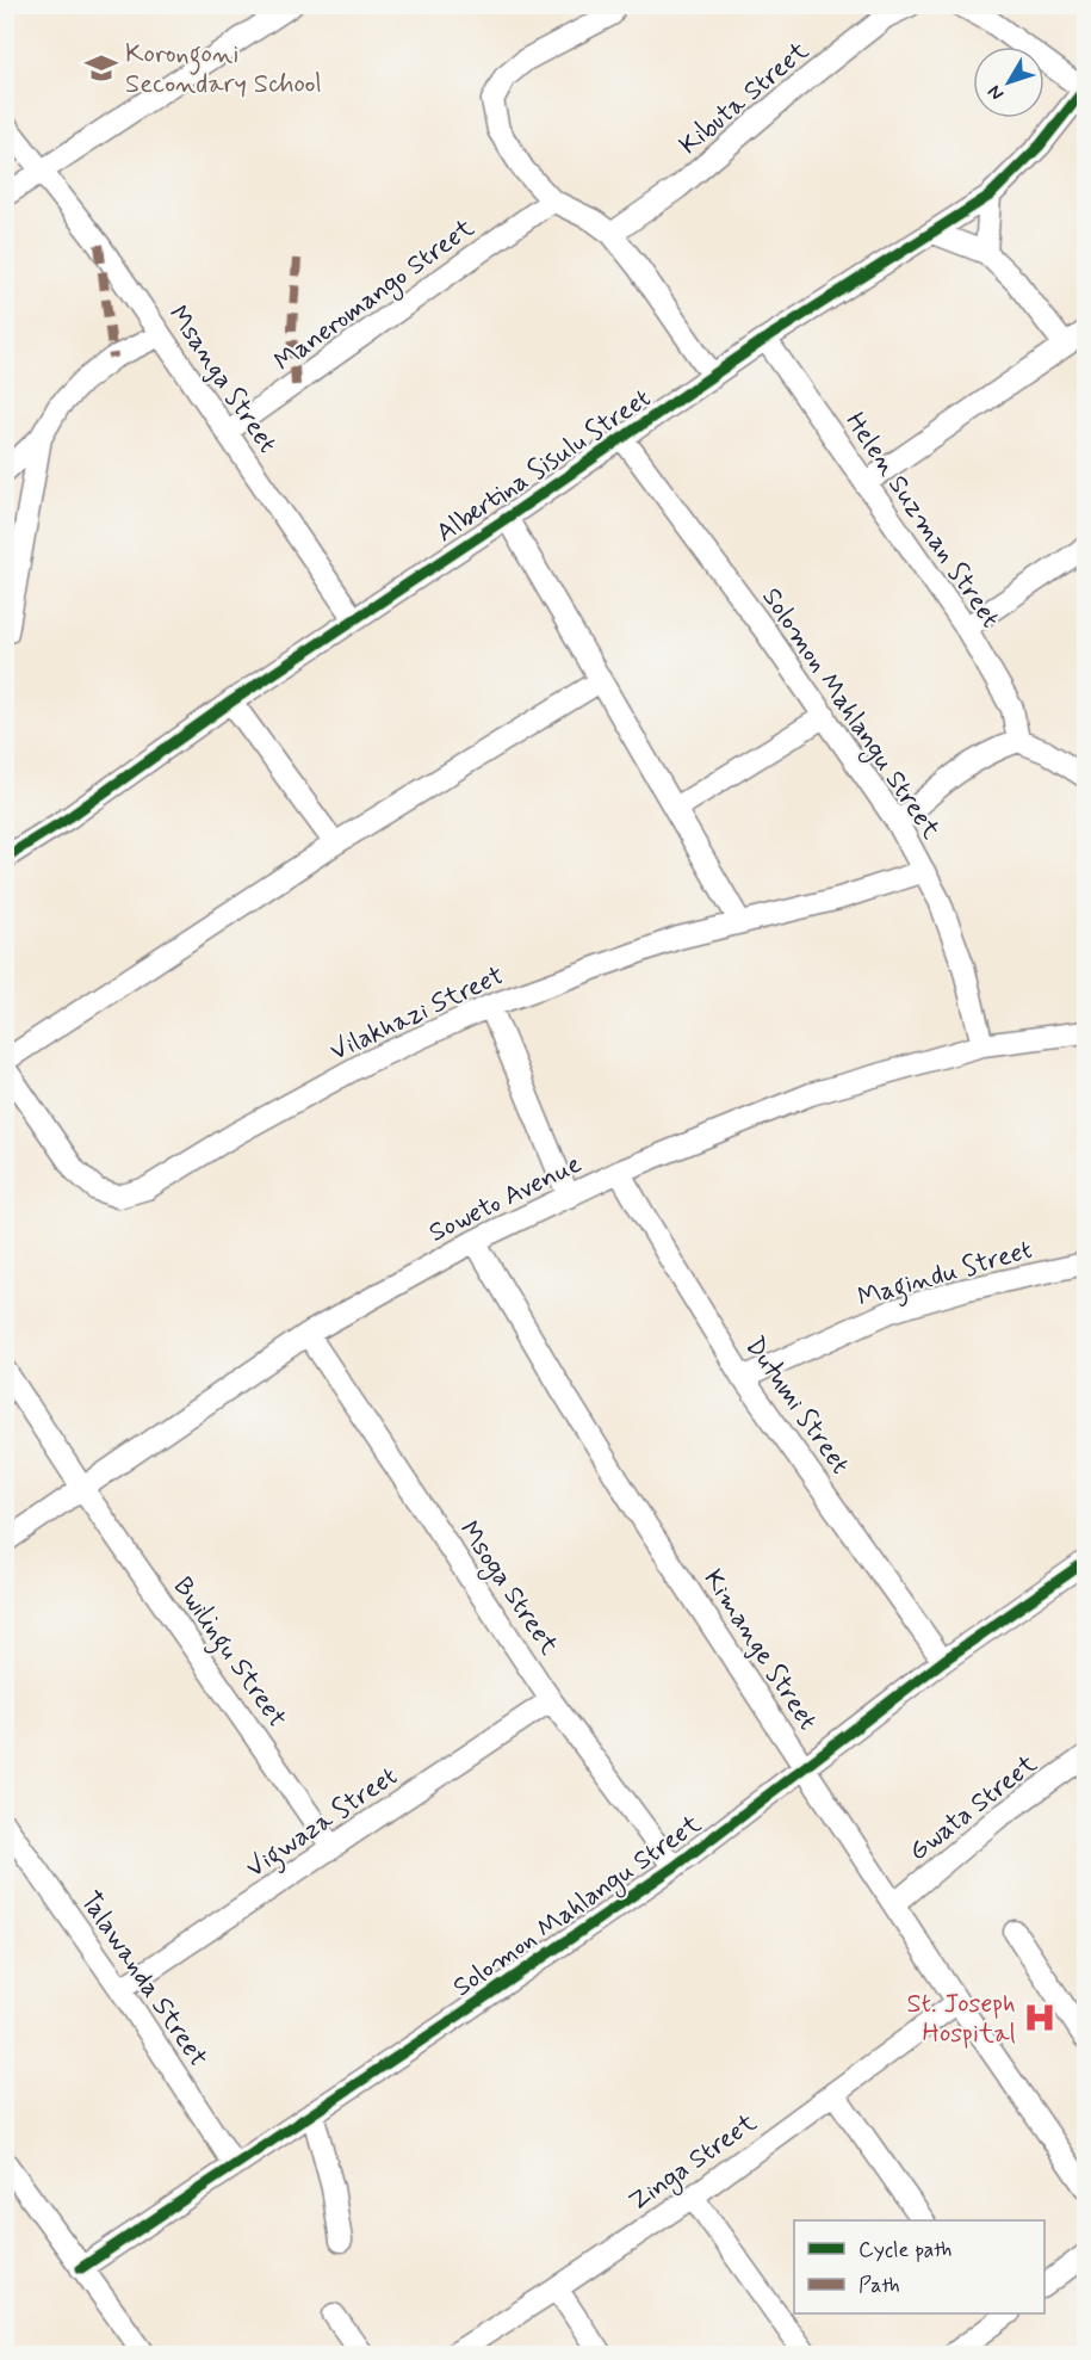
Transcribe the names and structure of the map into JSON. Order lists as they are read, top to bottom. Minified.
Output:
{"streets":{"street":["Kibuta Street","Maneromango Street","Msanga Street","Albertina Sisulu Street","Helen Suzman Street","Solomon Mahlangu Street","Vilakhazi Street","Soweto Avenue","Magindu Street","Dutumi Street","Msoga Street","Kimange Street","Bwilingu Street","Gwata Street","Vigwaza Street","Talawanda Street","Zinga Street"]},"crossings":[["Maneromango Street","Msanga Street"],["Msanga Street","Albertina Sisulu Street"],["Albertina Sisulu Street","Helen Suzman Street"],["Albertina Sisulu Street","Solomon Mahlangu Street"],["Solomon Mahlangu Street","Vilakhazi Street"],["Solomon Mahlangu Street","Soweto Avenue"],["Solomon Mahlangu Street","Dutumi Street"],["Solomon Mahlangu Street","Msoga Street"],["Solomon Mahlangu Street","Kimange Street"],["Solomon Mahlangu Street","Talawanda Street"],["Soweto Avenue","Dutumi Street"],["Soweto Avenue","Msoga Street"],["Soweto Avenue","Kimange Street"],["Soweto Avenue","Bwilingu Street"],["Magindu Street","Dutumi Street"],["Msoga Street","Vigwaza Street"],["Kimange Street","Gwata Street"],["Kimange Street","Zinga Street"],["Bwilingu Street","Vigwaza Street"],["Vigwaza Street","Talawanda Street"]],"places":{"school or university":["Korongoni Secondary School"],"hospital":["St. Joseph Hospital"]},"legend":["Cycle path","Path"],"north":"bottom left"}
